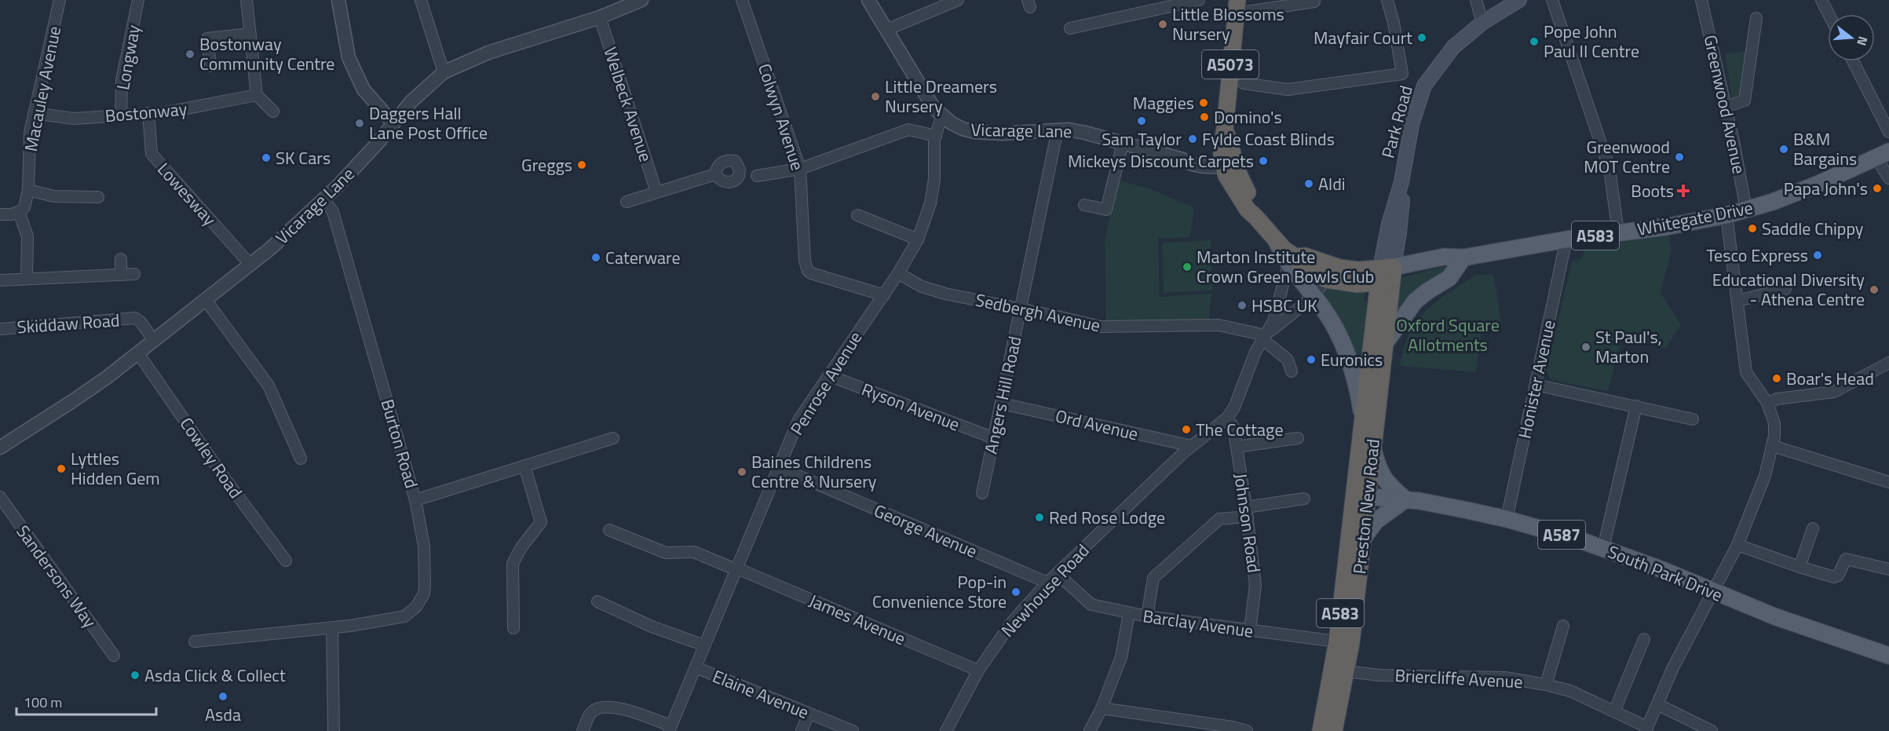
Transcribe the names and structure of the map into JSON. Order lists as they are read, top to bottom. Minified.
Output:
{"streets":{"highway":["A5073","A583","Preston New Road"],"main road":["Park Road","Whitegate Drive","A587","South Park Drive"],"street":["Longway","Macauley Avenue","Welbeck Avenue","Greenwood Avenue","Bostonway","Colwyn Avenue","Vicarage Lane","Lowesway","Sedbergh Avenue","Skiddaw Road","Honister Avenue","Penrose Avenue","Angers Hill Road","Ryson Avenue","Ord Avenue","Burton Road","Cowley Road","Johnson Road","George Avenue","Sandersons Way","Newhouse Road","James Avenue","Barclay Avenue","Briercliffe Avenue","Elaine Avenue"]},"crossings":[["Longway","Bostonway"],["A5073","Vicarage Lane"],["Macauley Avenue","Bostonway"],["Welbeck Avenue","Vicarage Lane"],["Greenwood Avenue","Whitegate Drive"],["Bostonway","Lowesway"],["Colwyn Avenue","Penrose Avenue"],["Park Road","Whitegate Drive"],["Park Road","Preston New Road"],["Vicarage Lane","Lowesway"],["Vicarage Lane","Skiddaw Road"],["Vicarage Lane","Penrose Avenue"],["Vicarage Lane","Angers Hill Road"],["Vicarage Lane","Burton Road"],["Vicarage Lane","Cowley Road"],["Whitegate Drive","Honister Avenue"],["Whitegate Drive","Preston New Road"],["A583","Preston New Road"],["A583","South Park Drive"],["Sedbergh Avenue","Penrose Avenue"],["Sedbergh Avenue","Angers Hill Road"],["Sedbergh Avenue","Newhouse Road"],["Honister Avenue","South Park Drive"],["Penrose Avenue","Ryson Avenue"],["Penrose Avenue","George Avenue"],["Penrose Avenue","James Avenue"],["Penrose Avenue","Elaine Avenue"],["Angers Hill Road","Ryson Avenue"],["Angers Hill Road","Ord Avenue"],["Ord Avenue","Newhouse Road"],["Preston New Road","South Park Drive"],["Preston New Road","Newhouse Road"],["Preston New Road","Barclay Avenue"],["Preston New Road","Briercliffe Avenue"],["Johnson Road","Newhouse Road"],["Johnson Road","Barclay Avenue"],["George Avenue","Newhouse Road"],["Newhouse Road","James Avenue"],["Newhouse Road","Barclay Avenue"]],"parks":["Oxford Square Allotments"],"places":{"other":["Little Blossoms Nursery","Mayfair Court","Pope John Paul II Centre","Bostonway Community Centre","Little Dreamers Nursery","Maggies","Domino's","Sam Taylor","Daggers Hall Lane Post Office","Fylde Coast Blinds","B&M Bargains","Greenwood MOT Centre","SK Cars","Mickeys Discount Carpets","Greggs","Aldi","Papa John's","Saddle Chippy","Tesco Express","Caterware","Marton Institute Crown Green Bowls Club","Educational Diversity - Athena Centre","HSBC UK","St Paul's, Marton","Euronics","Boar's Head","The Cottage","Lyttles Hidden Gem","Baines Childrens Centre & Nursery","Red Rose Lodge","Pop-in Convenience Store","Asda Click & Collect","Asda"],"health":["Boots"]},"scale_bar":"100 m","north":"right"}
